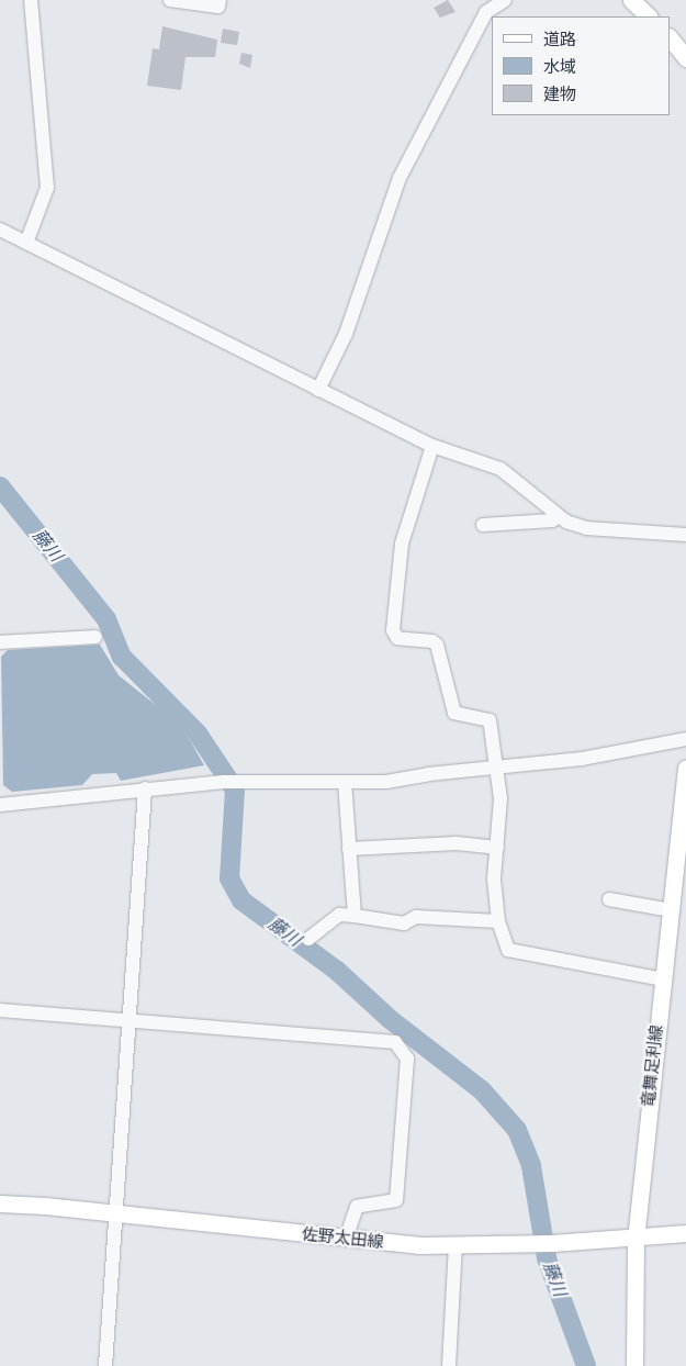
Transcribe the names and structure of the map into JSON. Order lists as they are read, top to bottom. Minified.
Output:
{"streets":{"main road":["竜舞足利線","佐野太田線"]},"crossings":[["竜舞足利線","佐野太田線"]],"water":["藤川"],"legend":["道路","水域","建物"]}
